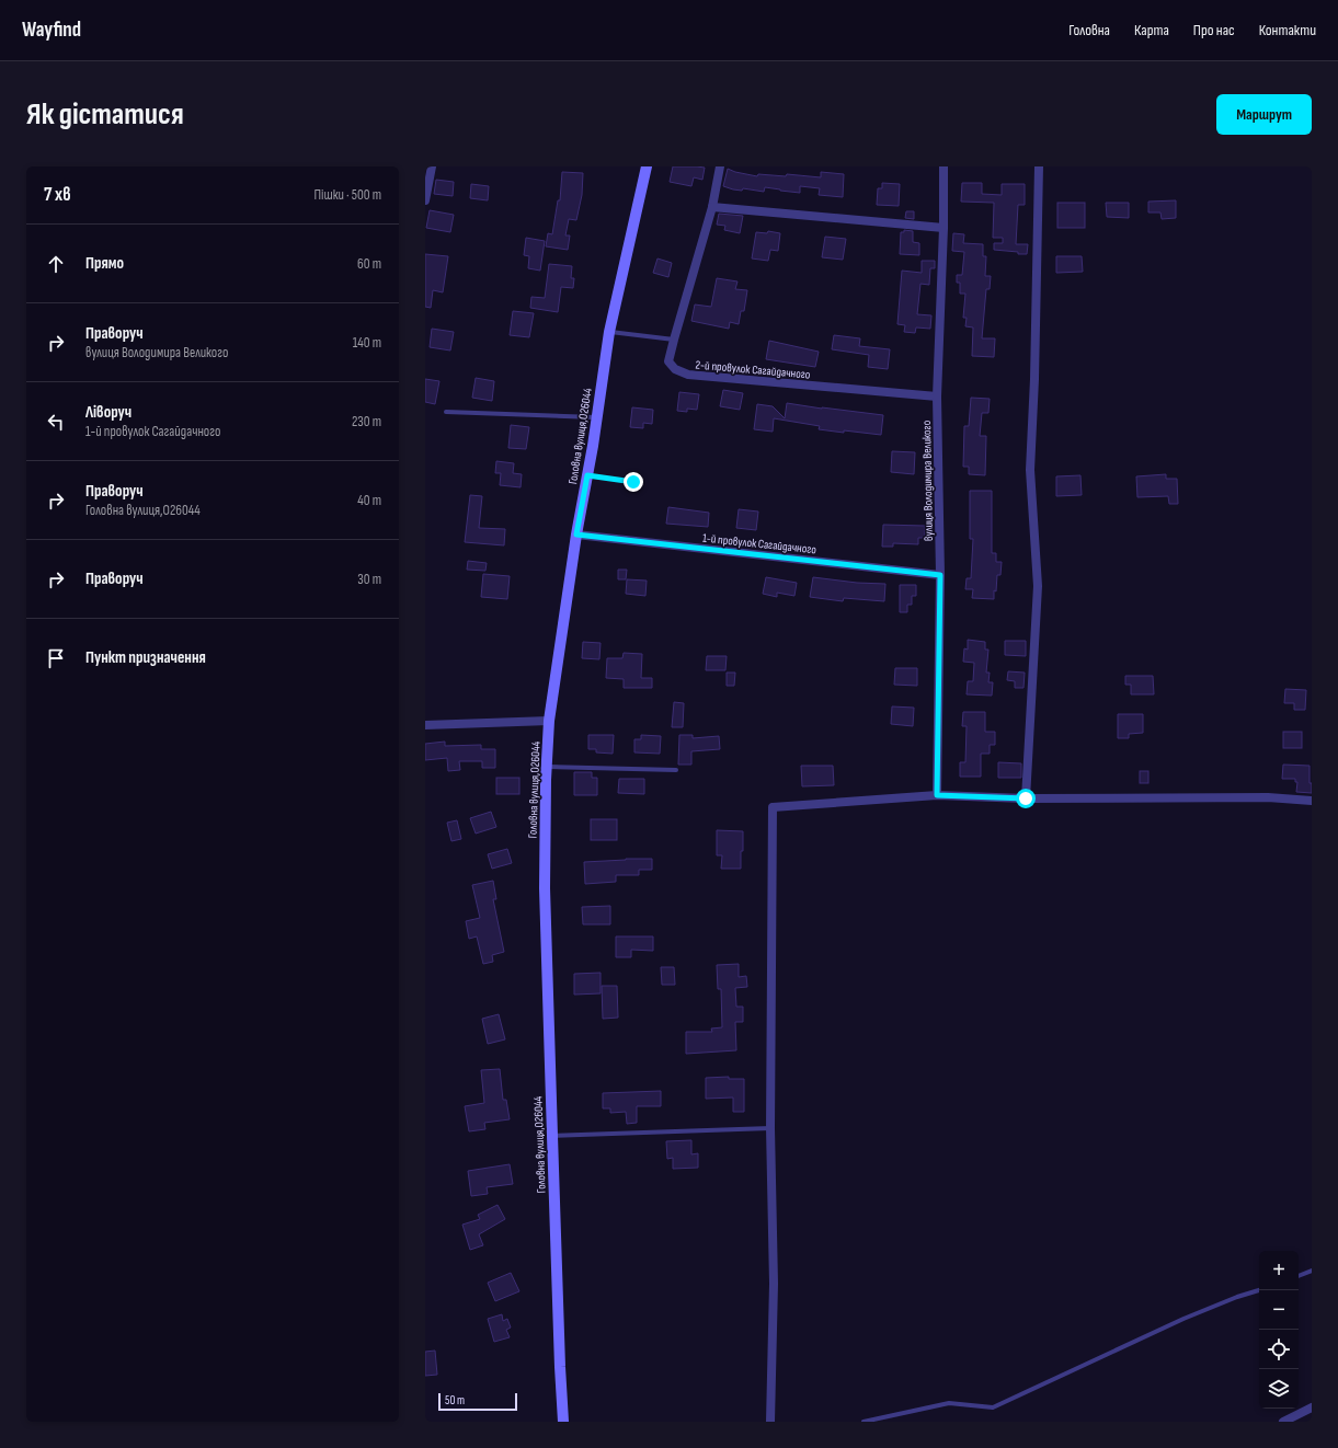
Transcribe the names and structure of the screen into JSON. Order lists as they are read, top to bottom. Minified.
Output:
{"streets":{"main road":["Головна вулиця,О26044"],"street":["2-й провулок Сагайдачного","вулиця Володимира Великого","1-й провулок Сагайдачного"]},"crossings":[["2-й провулок Сагайдачного","вулиця Володимира Великого"],["Головна вулиця,О26044","1-й провулок Сагайдачного"],["вулиця Володимира Великого","1-й провулок Сагайдачного"]],"scale_bar":"50 m","page":{"header":"Wayfind","nav":["Головна","Карта","Про нас","Контакти"],"buttons":"Маршрут","title":"Як дістатися","heading":["7 хв","Пішки · 500 m"],"list":[["Прямо","60 m"],["Праворуч","вулиця Володимира Великого","140 m"],["Ліворуч","1-й провулок Сагайдачного","230 m"],["Праворуч","Головна вулиця,О26044","40 m"],["Праворуч","30 m"],"Пункт призначення"],"map_buttons":["+","−"],"scale":"50 m"}}
